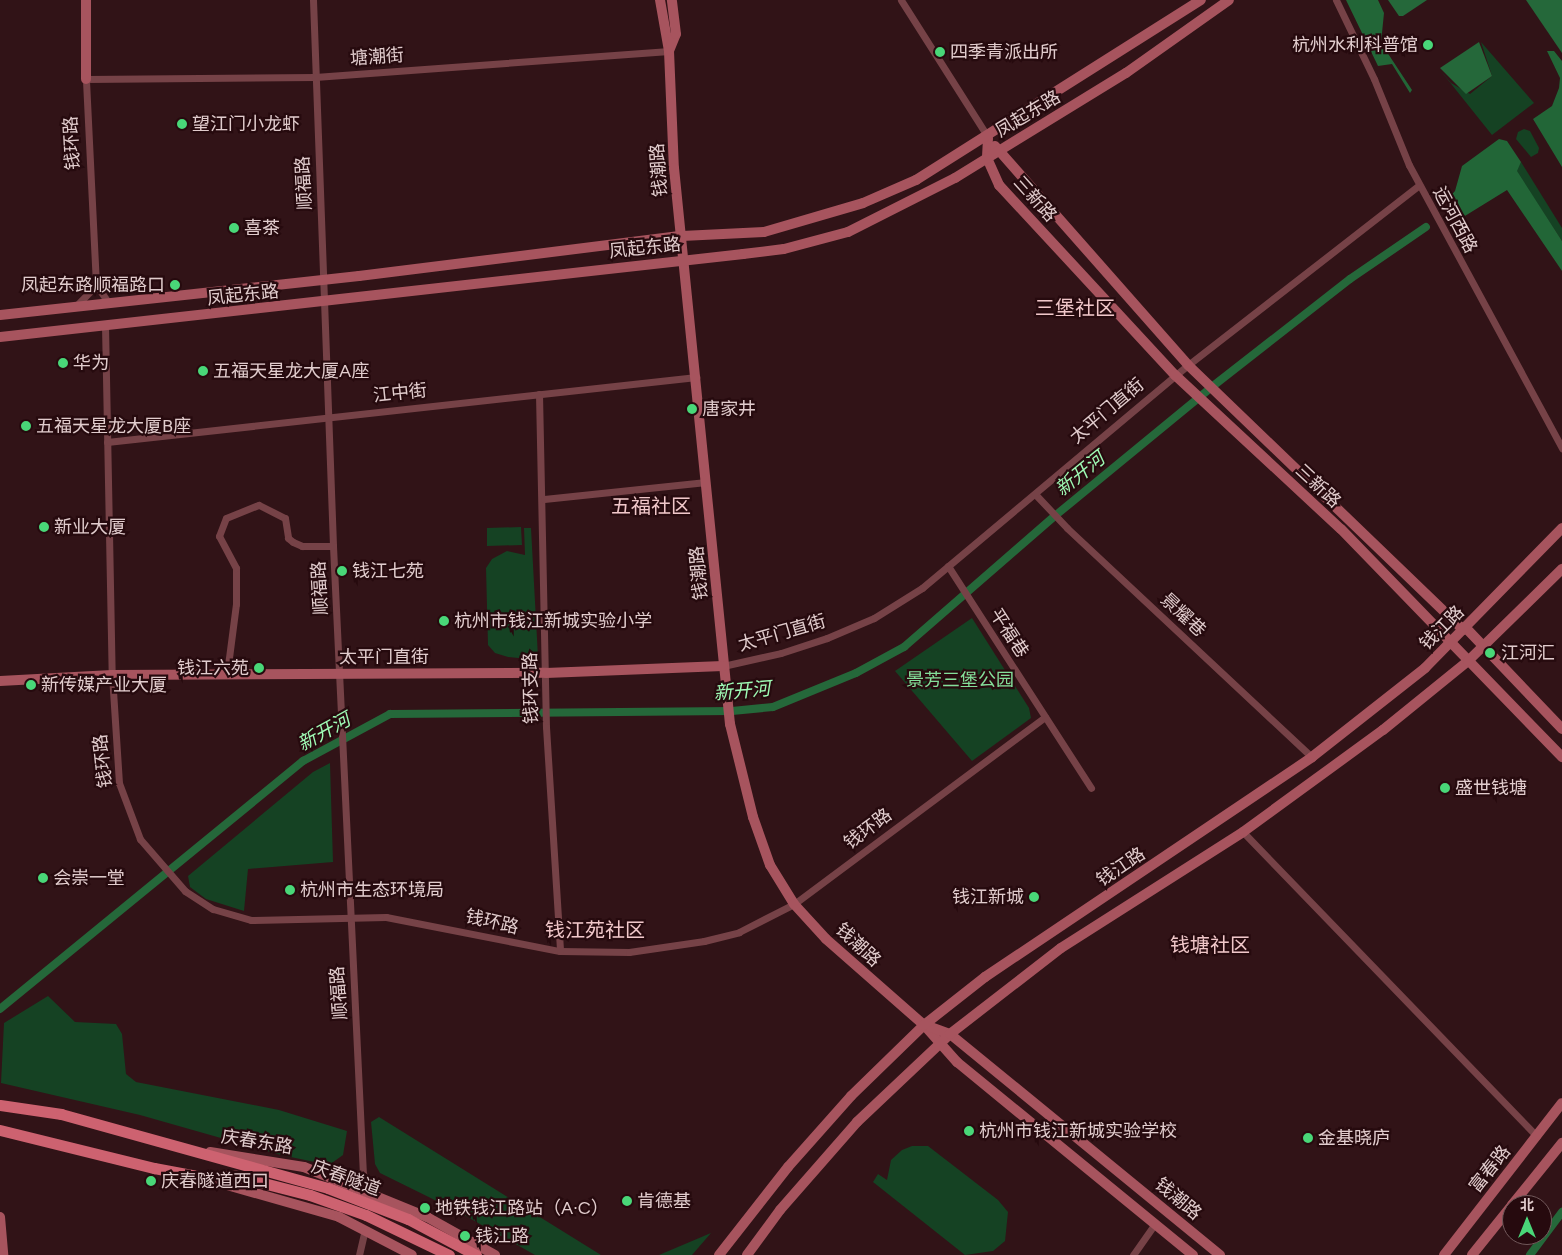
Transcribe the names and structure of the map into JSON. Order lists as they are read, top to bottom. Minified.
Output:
{"streets":{"main road":["凤起东路","钱环路","钱潮路","三新路","太平门直街","钱江路","庆春东路","富春路","庆春隧道"],"street":["塘潮街","顺福路","运河西路","江中街","景耀巷","平福巷","钱环支路"]},"crossings":[["塘潮街","钱环路"],["塘潮街","钱潮路"],["塘潮街","顺福路"],["凤起东路","钱环路"],["凤起东路","钱潮路"],["凤起东路","顺福路"],["凤起东路","三新路"],["钱环路","钱潮路"],["钱环路","顺福路"],["钱环路","江中街"],["钱环路","太平门直街"],["钱环路","平福巷"],["钱环路","钱环支路"],["钱潮路","江中街"],["钱潮路","太平门直街"],["钱潮路","钱江路"],["顺福路","江中街"],["顺福路","太平门直街"],["三新路","太平门直街"],["三新路","钱江路"],["运河西路","太平门直街"],["江中街","钱环支路"],["太平门直街","景耀巷"],["太平门直街","平福巷"],["太平门直街","钱环支路"],["景耀巷","钱江路"],["庆春东路","庆春隧道"]],"districts":["三堡社区","五福社区","钱江苑社区","钱塘社区"],"water":["新开河"],"parks":["景芳三堡公园"],"places":["杭州水利科普馆","四季青派出所","望江门小龙虾","喜茶","凤起东路顺福路口","华为","五福天星龙大厦A座","唐家井","五福天星龙大厦B座","新业大厦","钱江七苑","杭州市钱江新城实验小学","江河汇","钱江六苑","新传媒产业大厦","盛世钱塘","会崇一堂","杭州市生态环境局","钱江新城","杭州市钱江新城实验学校","金基晓庐","庆春隧道西口","肯德基","地铁钱江路站（A·C）","钱江路"],"north":"top"}
